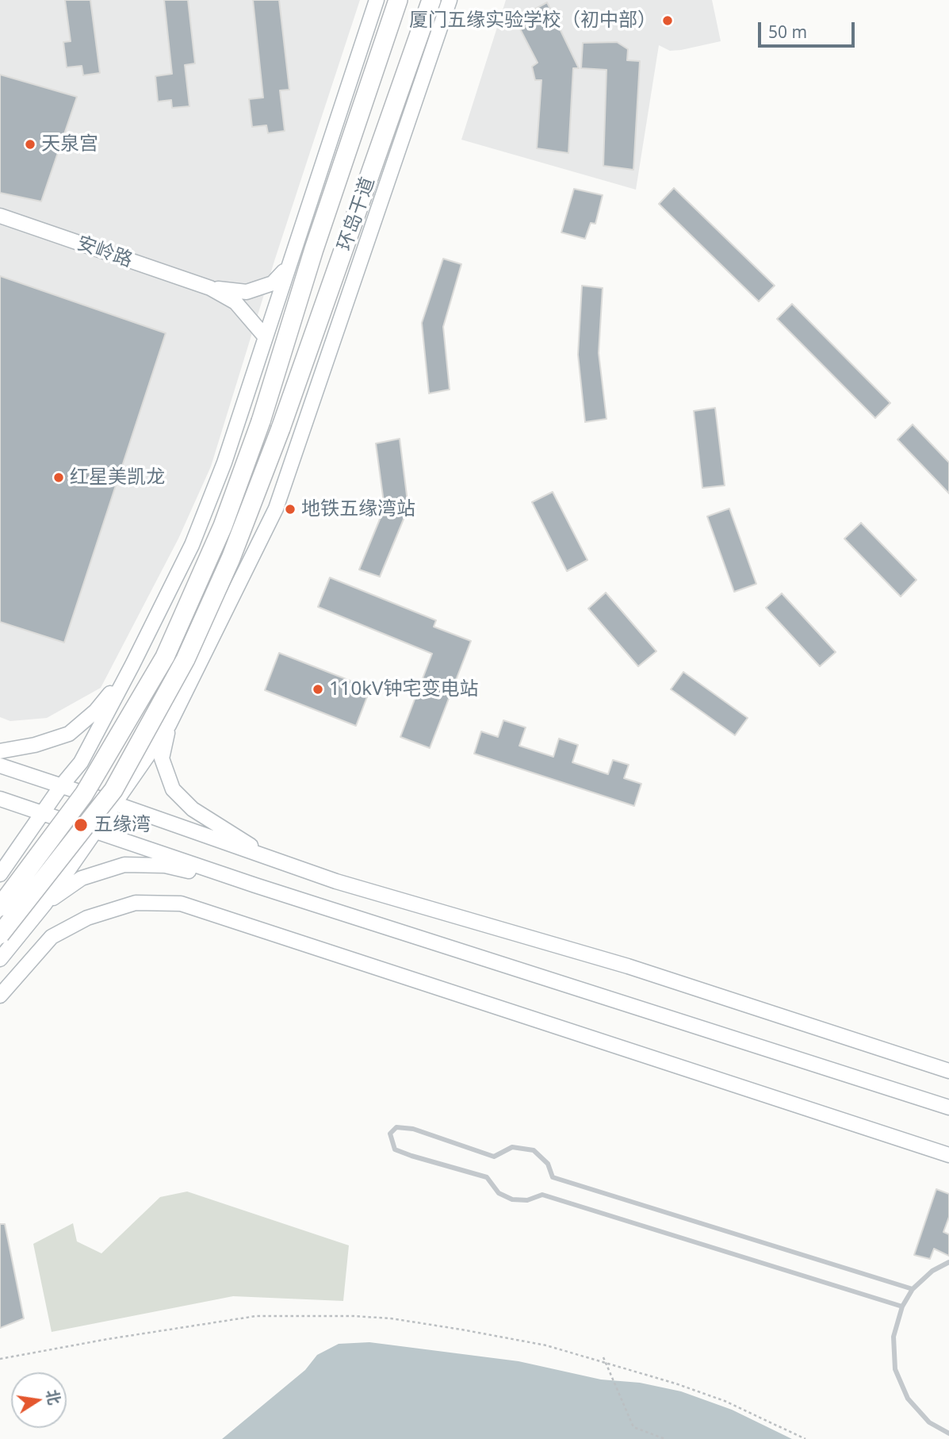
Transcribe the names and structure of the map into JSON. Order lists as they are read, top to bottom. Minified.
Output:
{"streets":{"highway":["环岛干道"],"main road":["安岭路"]},"places":["厦门五缘实验学校（初中部）","天泉宫","红星美凯龙","地铁五缘湾站","110kV钟宅变电站","五缘湾"],"scale_bar":"50 m","north":"right"}
